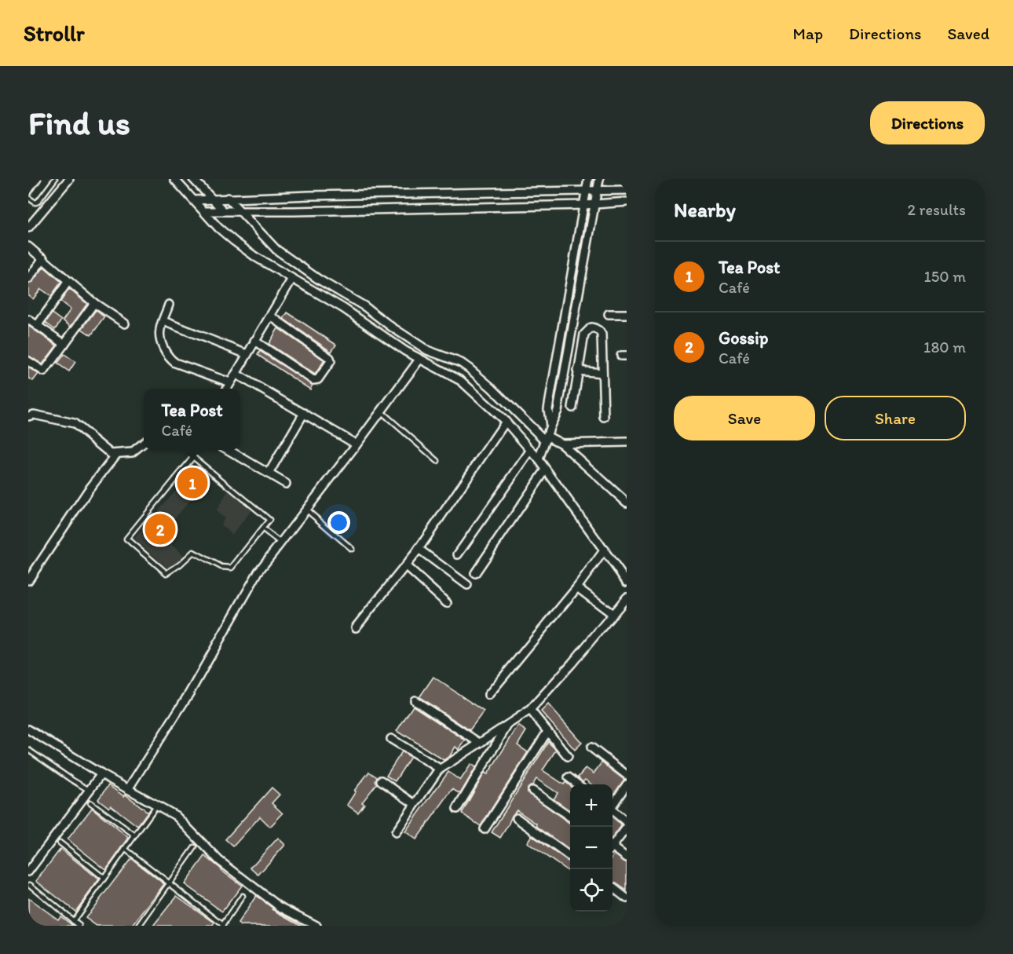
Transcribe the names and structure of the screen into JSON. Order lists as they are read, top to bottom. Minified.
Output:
{"page":{"header":"Strollr","nav":["Map","Directions","Saved"],"buttons":["Directions",["Save","Share"]],"title":"Find us","heading":["Nearby","2 results"],"list":[{"mark":"1","name":"Tea Post","note":"Café","value":"150 m"},{"mark":"2","name":"Gossip","note":"Café","value":"180 m"}],"popup":["Tea Post","Café"],"pins":["1","2"],"map_buttons":["+","−"]}}
